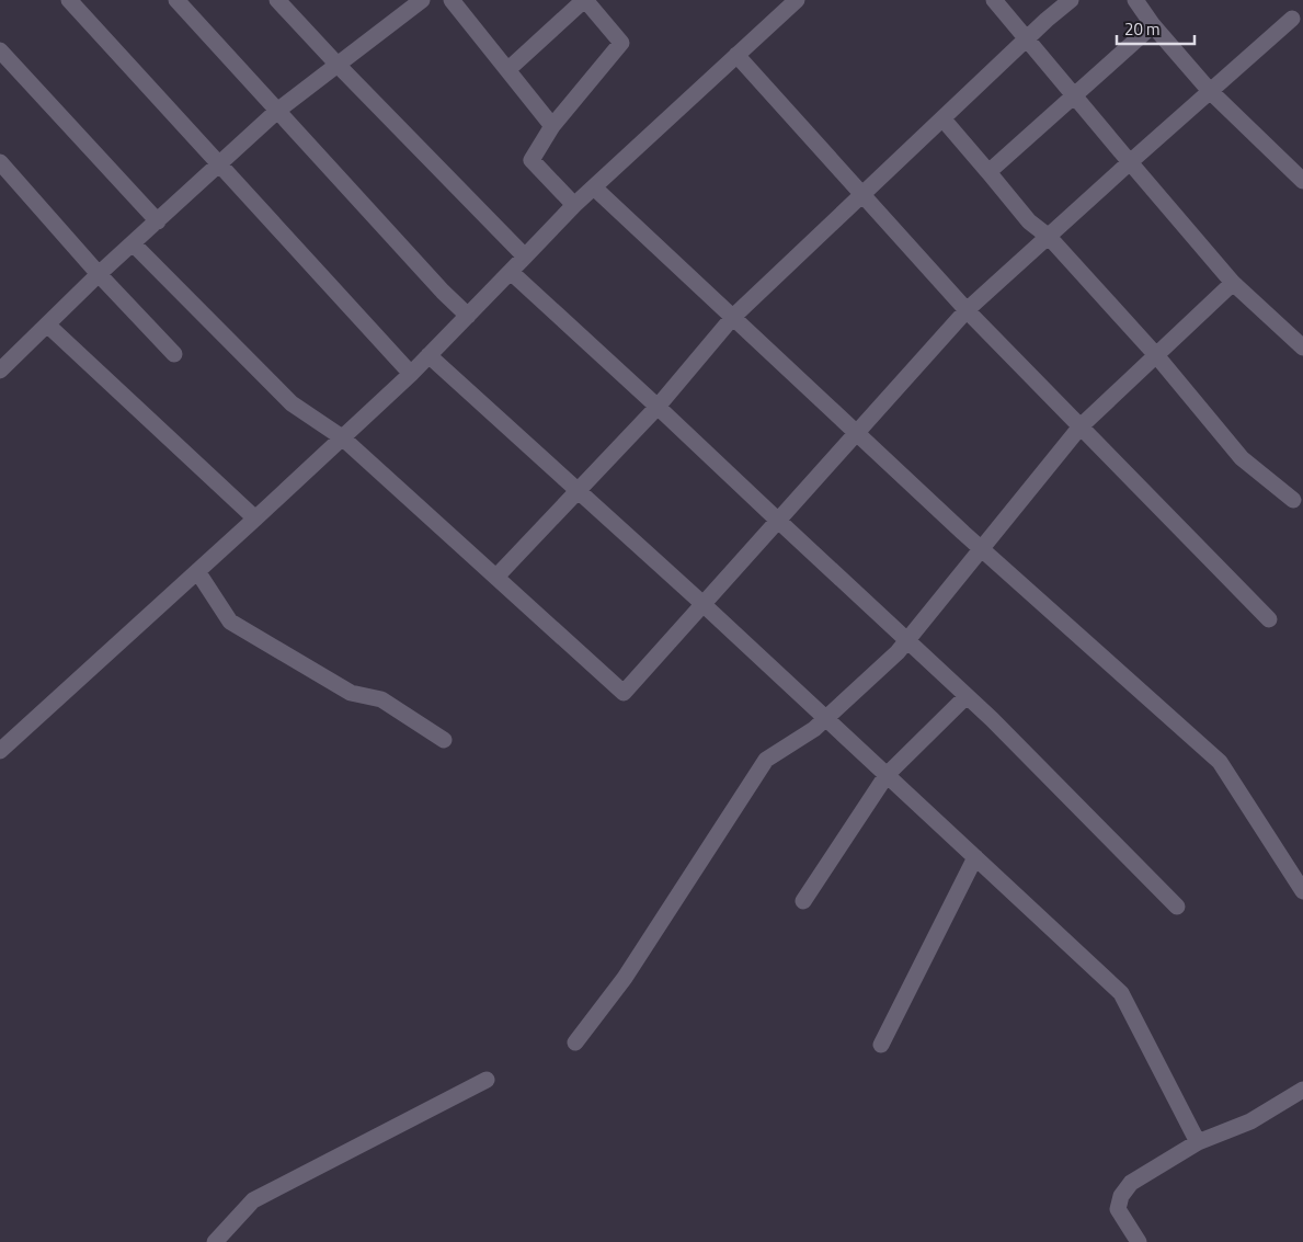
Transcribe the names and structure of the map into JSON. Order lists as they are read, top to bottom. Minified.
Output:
{"scale_bar":"20 m"}
